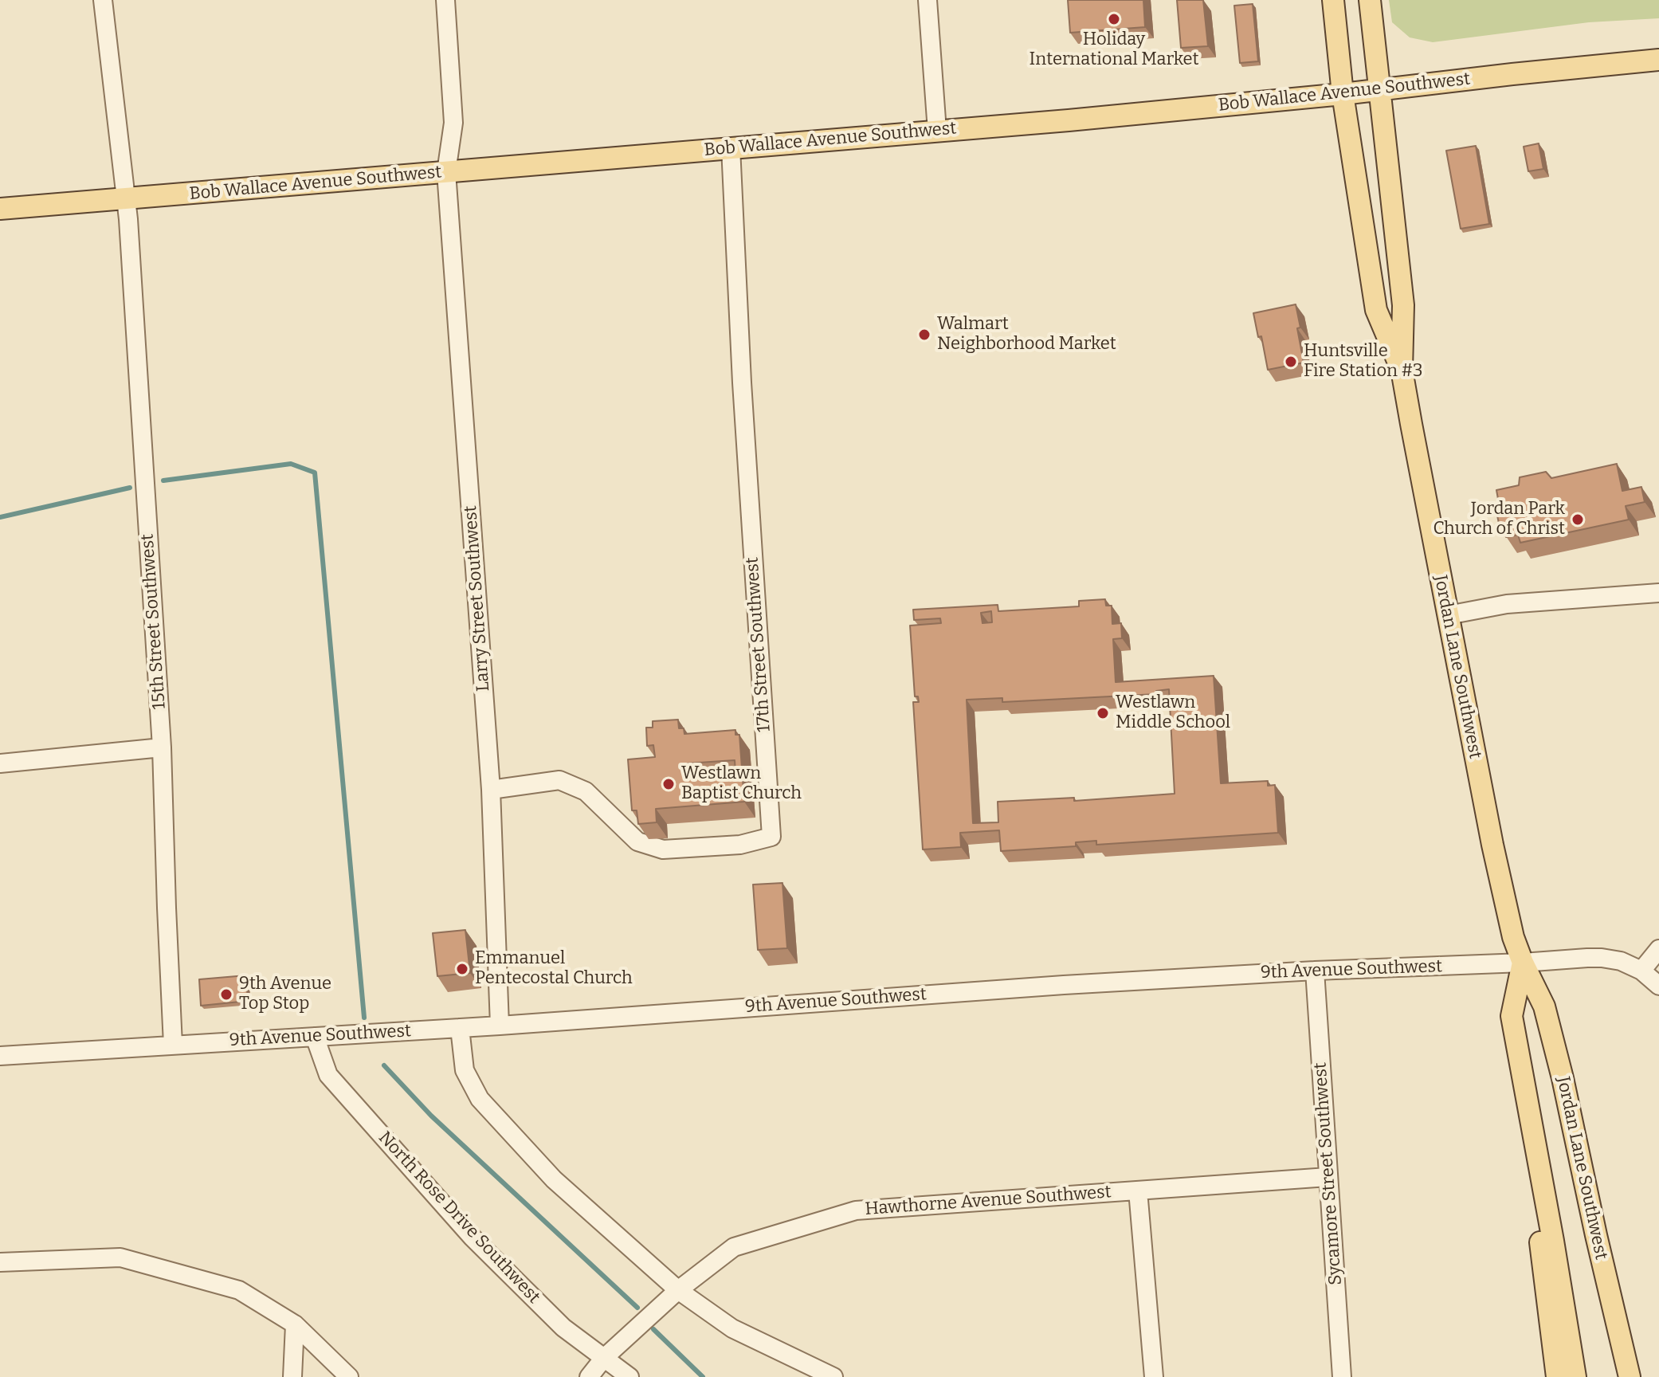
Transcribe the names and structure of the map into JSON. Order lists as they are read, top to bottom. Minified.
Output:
{"streets":{"main road":["Bob Wallace Avenue Southwest","Jordan Lane Southwest"],"street":["Larry Street Southwest","15th Street Southwest","17th Street Southwest","9th Avenue Southwest","Sycamore Street Southwest","Hawthorne Avenue Southwest","North Rose Drive Southwest"]},"crossings":[["Bob Wallace Avenue Southwest","Larry Street Southwest"],["Bob Wallace Avenue Southwest","15th Street Southwest"],["Bob Wallace Avenue Southwest","17th Street Southwest"],["Bob Wallace Avenue Southwest","Jordan Lane Southwest"],["Larry Street Southwest","17th Street Southwest"],["Larry Street Southwest","9th Avenue Southwest"],["15th Street Southwest","9th Avenue Southwest"],["Jordan Lane Southwest","9th Avenue Southwest"],["9th Avenue Southwest","Sycamore Street Southwest"],["9th Avenue Southwest","North Rose Drive Southwest"],["Sycamore Street Southwest","Hawthorne Avenue Southwest"],["Hawthorne Avenue Southwest","North Rose Drive Southwest"]],"places":["Holiday International Market","Walmart Neighborhood Market","Huntsville Fire Station #3","Jordan Park Church of Christ","Westlawn Middle School","Westlawn Baptist Church","Emmanuel Pentecostal Church","9th Avenue Top Stop"]}
